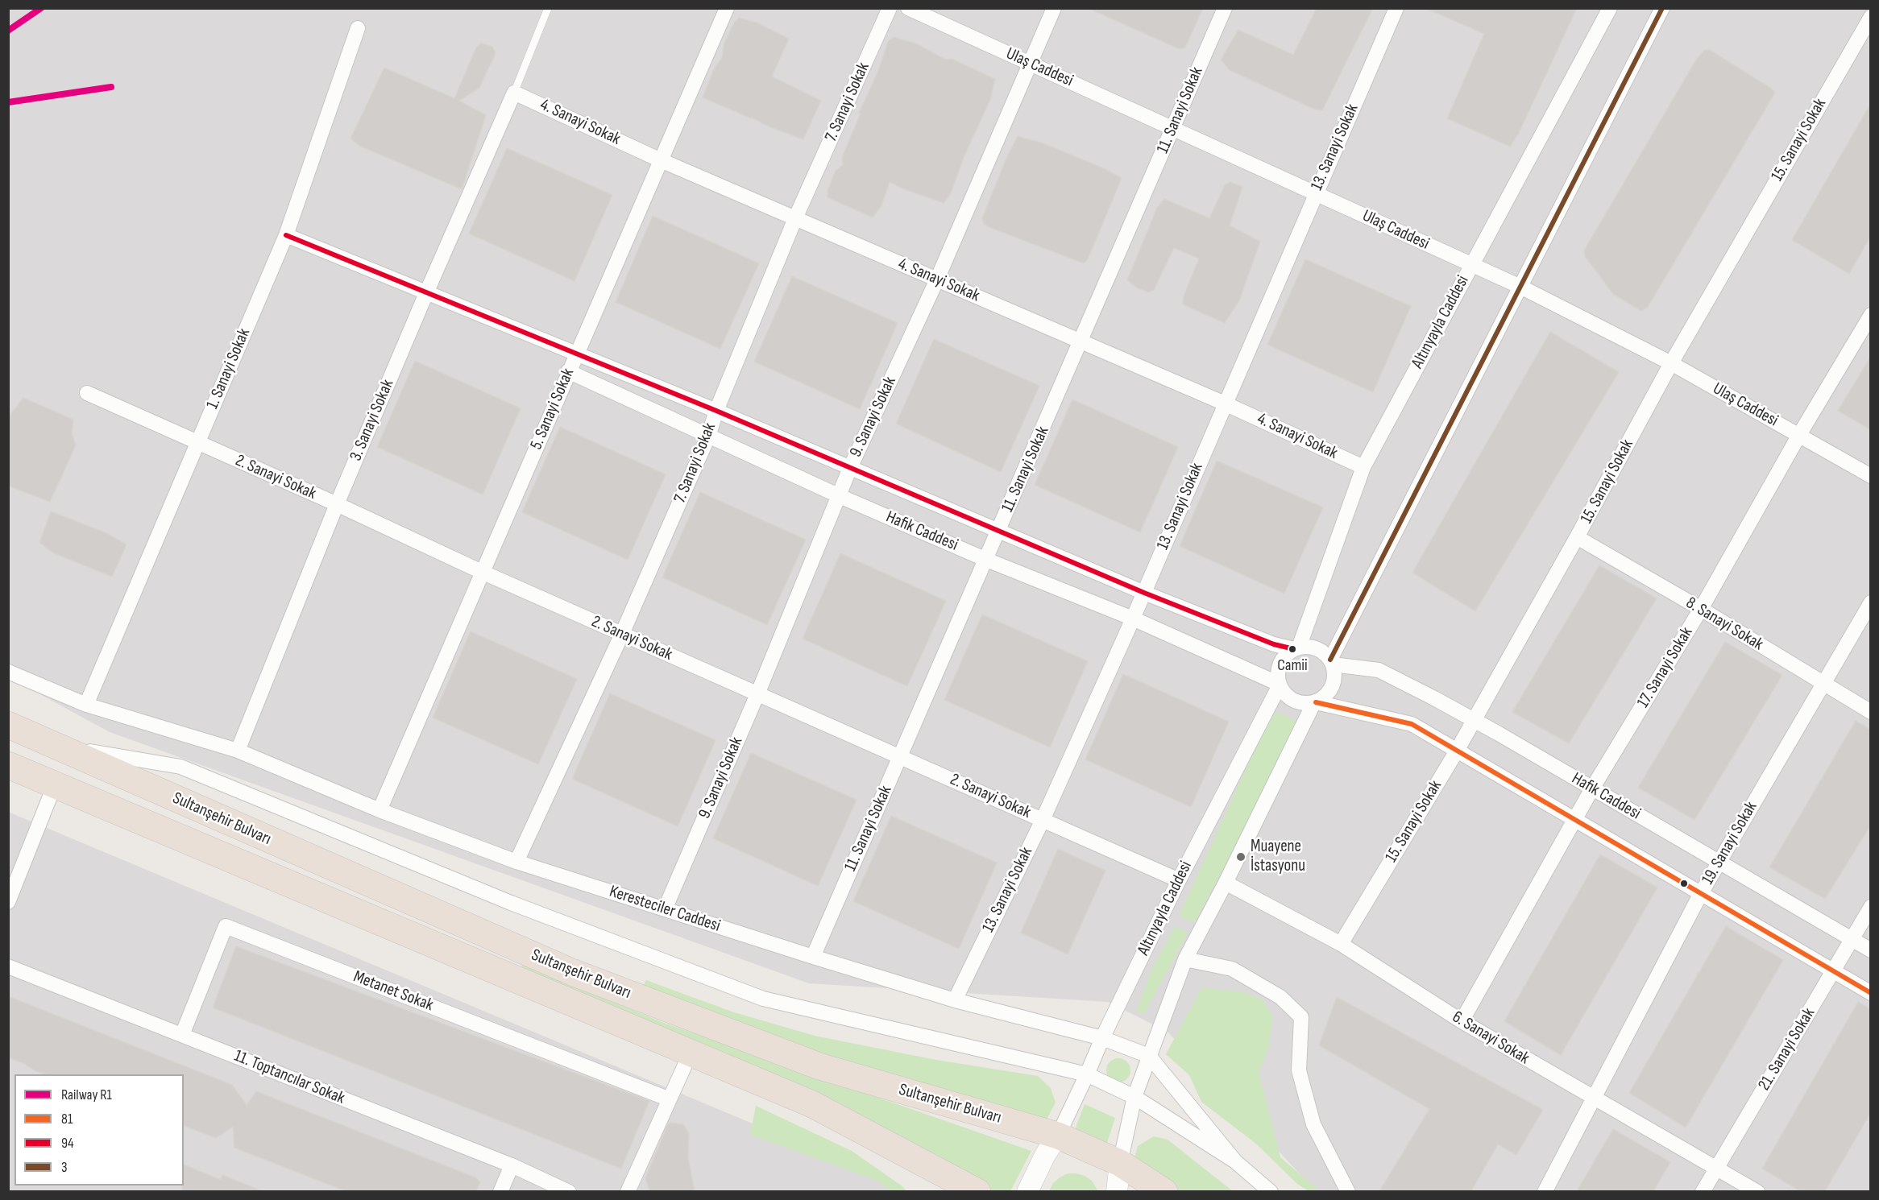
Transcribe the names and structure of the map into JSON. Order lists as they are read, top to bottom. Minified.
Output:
{"streets":{"highway":["Sultanşehir Bulvarı"],"street":["Ulaş Caddesi","7. Sanayi Sokak","11. Sanayi Sokak","4. Sanayi Sokak","15. Sanayi Sokak","13. Sanayi Sokak","Altınyayla Caddesi","1. Sanayi Sokak","5. Sanayi Sokak","9. Sanayi Sokak","3. Sanayi Sokak","2. Sanayi Sokak","Hafik Caddesi","8. Sanayi Sokak","17. Sanayi Sokak","19. Sanayi Sokak","Keresteciler Caddesi","Metanet Sokak","6. Sanayi Sokak","21. Sanayi Sokak","11. Toptancılar Sokak"]},"crossings":[["Ulaş Caddesi","11. Sanayi Sokak"],["Ulaş Caddesi","15. Sanayi Sokak"],["Ulaş Caddesi","13. Sanayi Sokak"],["Ulaş Caddesi","Altınyayla Caddesi"],["Ulaş Caddesi","9. Sanayi Sokak"],["Ulaş Caddesi","17. Sanayi Sokak"],["7. Sanayi Sokak","4. Sanayi Sokak"],["7. Sanayi Sokak","2. Sanayi Sokak"],["7. Sanayi Sokak","Hafik Caddesi"],["7. Sanayi Sokak","Keresteciler Caddesi"],["11. Sanayi Sokak","4. Sanayi Sokak"],["11. Sanayi Sokak","2. Sanayi Sokak"],["11. Sanayi Sokak","Hafik Caddesi"],["11. Sanayi Sokak","Keresteciler Caddesi"],["4. Sanayi Sokak","13. Sanayi Sokak"],["4. Sanayi Sokak","Altınyayla Caddesi"],["4. Sanayi Sokak","5. Sanayi Sokak"],["4. Sanayi Sokak","9. Sanayi Sokak"],["4. Sanayi Sokak","3. Sanayi Sokak"],["15. Sanayi Sokak","Hafik Caddesi"],["15. Sanayi Sokak","8. Sanayi Sokak"],["15. Sanayi Sokak","6. Sanayi Sokak"],["13. Sanayi Sokak","2. Sanayi Sokak"],["13. Sanayi Sokak","Hafik Caddesi"],["13. Sanayi Sokak","Keresteciler Caddesi"],["Altınyayla Caddesi","2. Sanayi Sokak"],["Altınyayla Caddesi","Hafik Caddesi"],["Altınyayla Caddesi","Sultanşehir Bulvarı"],["Altınyayla Caddesi","Keresteciler Caddesi"],["1. Sanayi Sokak","2. Sanayi Sokak"],["1. Sanayi Sokak","Hafik Caddesi"],["1. Sanayi Sokak","Keresteciler Caddesi"],["5. Sanayi Sokak","2. Sanayi Sokak"],["5. Sanayi Sokak","Hafik Caddesi"],["5. Sanayi Sokak","Keresteciler Caddesi"],["9. Sanayi Sokak","2. Sanayi Sokak"],["9. Sanayi Sokak","Hafik Caddesi"],["9. Sanayi Sokak","Keresteciler Caddesi"],["3. Sanayi Sokak","2. Sanayi Sokak"],["3. Sanayi Sokak","Hafik Caddesi"],["3. Sanayi Sokak","Keresteciler Caddesi"],["Hafik Caddesi","17. Sanayi Sokak"],["Hafik Caddesi","19. Sanayi Sokak"],["Hafik Caddesi","21. Sanayi Sokak"],["8. Sanayi Sokak","17. Sanayi Sokak"],["8. Sanayi Sokak","19. Sanayi Sokak"],["17. Sanayi Sokak","6. Sanayi Sokak"],["19. Sanayi Sokak","6. Sanayi Sokak"],["Metanet Sokak","11. Toptancılar Sokak"],["6. Sanayi Sokak","21. Sanayi Sokak"]],"places":["Camii","Muayene İstasyonu"],"lines":["rail line R1","transit line 3","transit line 94","transit line 81"],"legend":["Railway R1","81","94","3"]}
